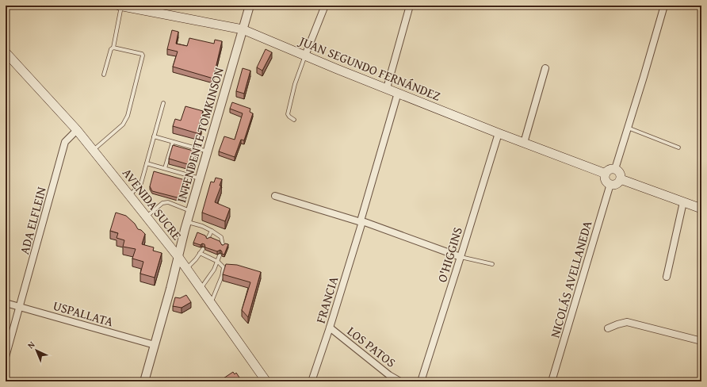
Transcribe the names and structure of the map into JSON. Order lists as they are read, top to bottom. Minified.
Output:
{"streets":{"main road":["JUAN SEGUNDO FERNÁNDEZ","AVENIDA SUCRE"],"street":["INTENDENTE TOMKINSON","ADA ELFLEIN","O'HIGGINS","NICOLÁS AVELLANEDA","FRANCIA","USPALLATA","LOS PATOS"]},"crossings":[["JUAN SEGUNDO FERNÁNDEZ","INTENDENTE TOMKINSON"],["JUAN SEGUNDO FERNÁNDEZ","O'HIGGINS"],["JUAN SEGUNDO FERNÁNDEZ","NICOLÁS AVELLANEDA"],["JUAN SEGUNDO FERNÁNDEZ","FRANCIA"],["INTENDENTE TOMKINSON","AVENIDA SUCRE"],["INTENDENTE TOMKINSON","USPALLATA"],["AVENIDA SUCRE","ADA ELFLEIN"],["ADA ELFLEIN","USPALLATA"],["FRANCIA","LOS PATOS"]],"north":"top left"}
